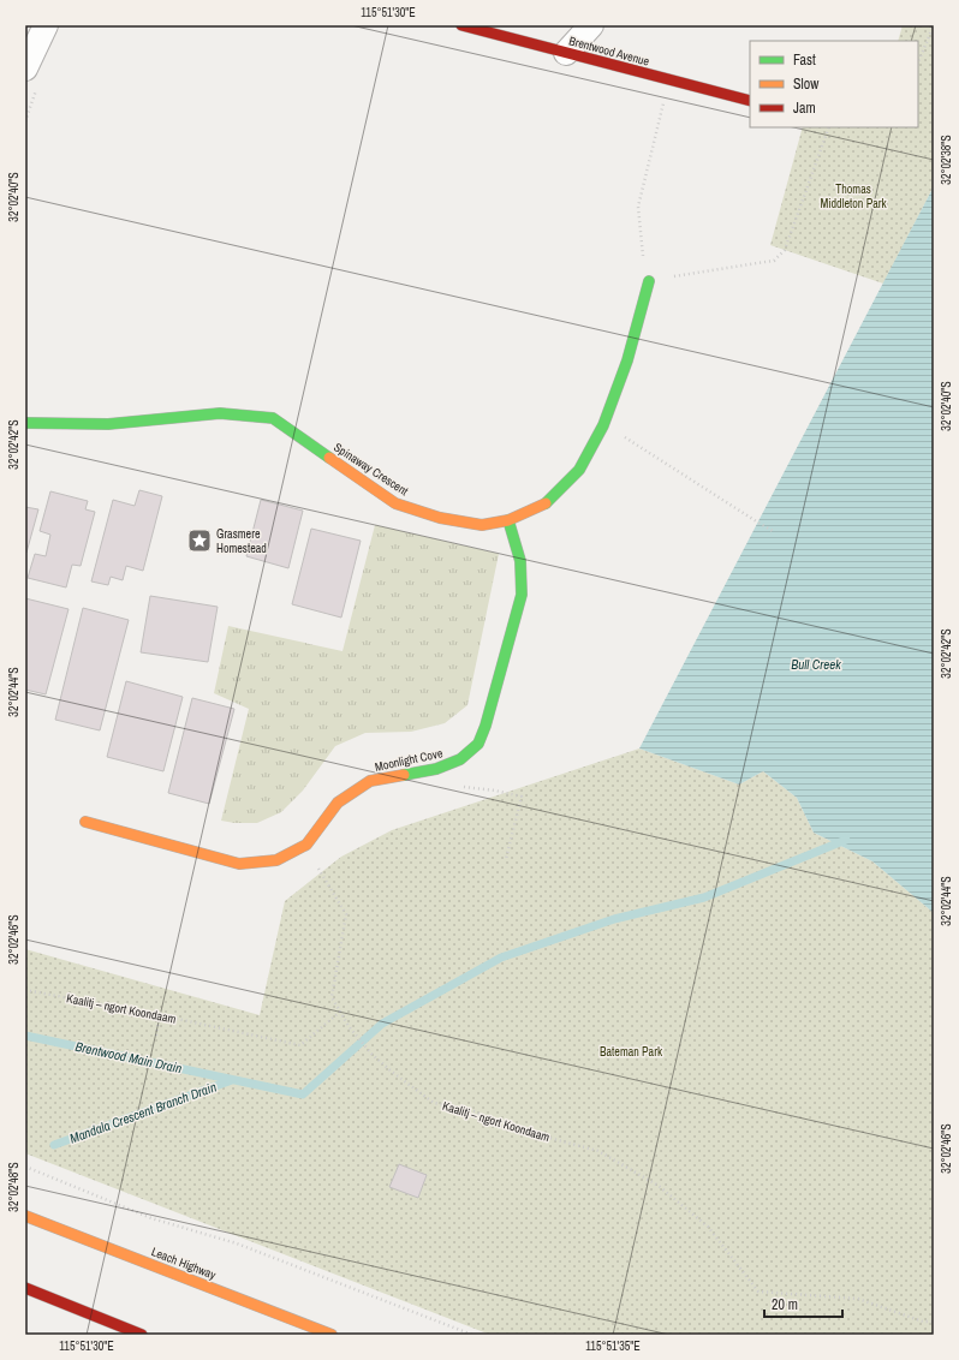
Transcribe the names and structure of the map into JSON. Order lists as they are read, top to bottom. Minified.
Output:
{"streets":{"main road":["Brentwood Avenue","Spinaway Crescent","Moonlight Cove","Leach Highway"],"path":["Kaalitj – ngort Koondaam"]},"crossings":[["Spinaway Crescent","Moonlight Cove"]],"water":["Bull Creek","Brentwood Main Drain","Mandala Crescent Branch Drain"],"parks":["Thomas Middleton Park","Bateman Park"],"places":{"place":["Grasmere Homestead"]},"legend":["Fast","Slow","Jam"],"scale_bar":"20 m","coordinates":["115°51'30\"E","32°02'38\"S","32°02'40\"S","32°02'42\"S","32°02'44\"S","32°02'46\"S","32°02'48\"S","115°51'35\"E"]}
